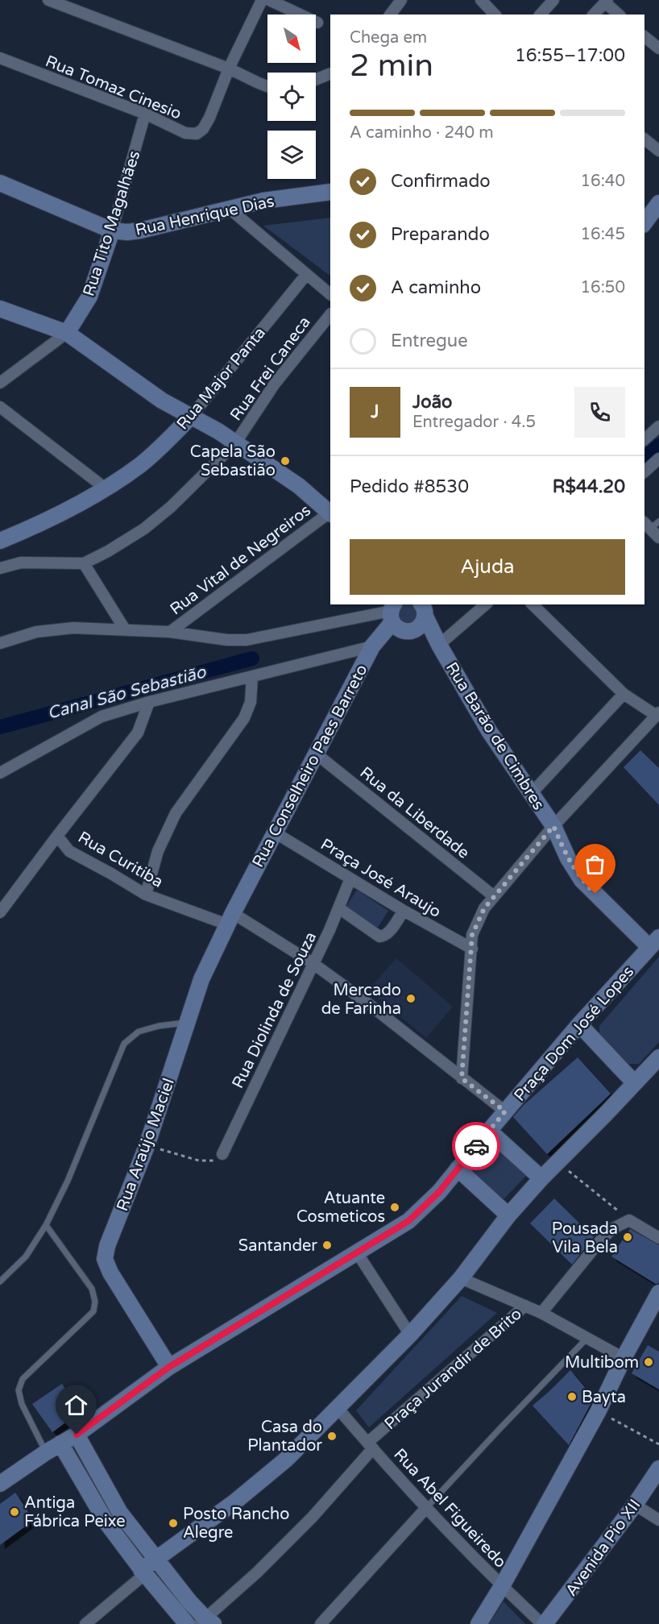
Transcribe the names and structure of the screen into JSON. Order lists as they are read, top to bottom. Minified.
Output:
{"streets":{"main road":["Rua Henrique Dias","Rua Tito Magalhães","Rua Major Panta","Rua Barão de Cimbres","Rua Conselheiro Paes Barreto","Praça Dom José Lopes","Rua Araújo Maciel","Avenida Pio XII"],"street":["Rua Tomaz Cinesio","Rua Frei Caneca","Rua Vital de Negreiros","Rua da Liberdade","Rua Curitiba","Praça José Araujo","Rua Diolinda de Souza","Praça Jurandir de Brito","Rua Abel Figueiredo"]},"crossings":[["Rua Tomaz Cinesio","Rua Tito Magalhães"],["Rua Henrique Dias","Rua Tito Magalhães"],["Rua Barão de Cimbres","Rua Conselheiro Paes Barreto"],["Rua Barão de Cimbres","Praça Dom José Lopes"],["Rua Conselheiro Paes Barreto","Rua da Liberdade"],["Rua Conselheiro Paes Barreto","Rua Curitiba"],["Rua Conselheiro Paes Barreto","Praça José Araujo"],["Rua Conselheiro Paes Barreto","Rua Araújo Maciel"],["Rua Curitiba","Rua Diolinda de Souza"],["Rua Curitiba","Praça Dom José Lopes"],["Rua Curitiba","Rua Araújo Maciel"],["Praça José Araujo","Rua Diolinda de Souza"],["Praça Dom José Lopes","Rua Araújo Maciel"],["Praça Jurandir de Brito","Rua Abel Figueiredo"],["Rua Abel Figueiredo","Avenida Pio XII"]],"water":["Canal São Sebastião"],"places":["Capela São Sebastião","Mercado de Farinha","Atuante Cosmeticos","Pousada Vila Bela","Santander","Multibom","Bayta","Casa do Plantador","Antiga Fábrica Peixe","Posto Rancho Alegre"],"north":"bottom right","page":{"heading":["2 min","Chega em","16:55–17:00"],"panel":["João","Entregador · 4.5","Pedido #8530","R$44.20"],"bar":"A caminho · 240 m","list":[["Confirmado","16:40"],["Preparando","16:45"],["A caminho","16:50"],"Entregue"],"round":"J","buttons":"Ajuda"}}
